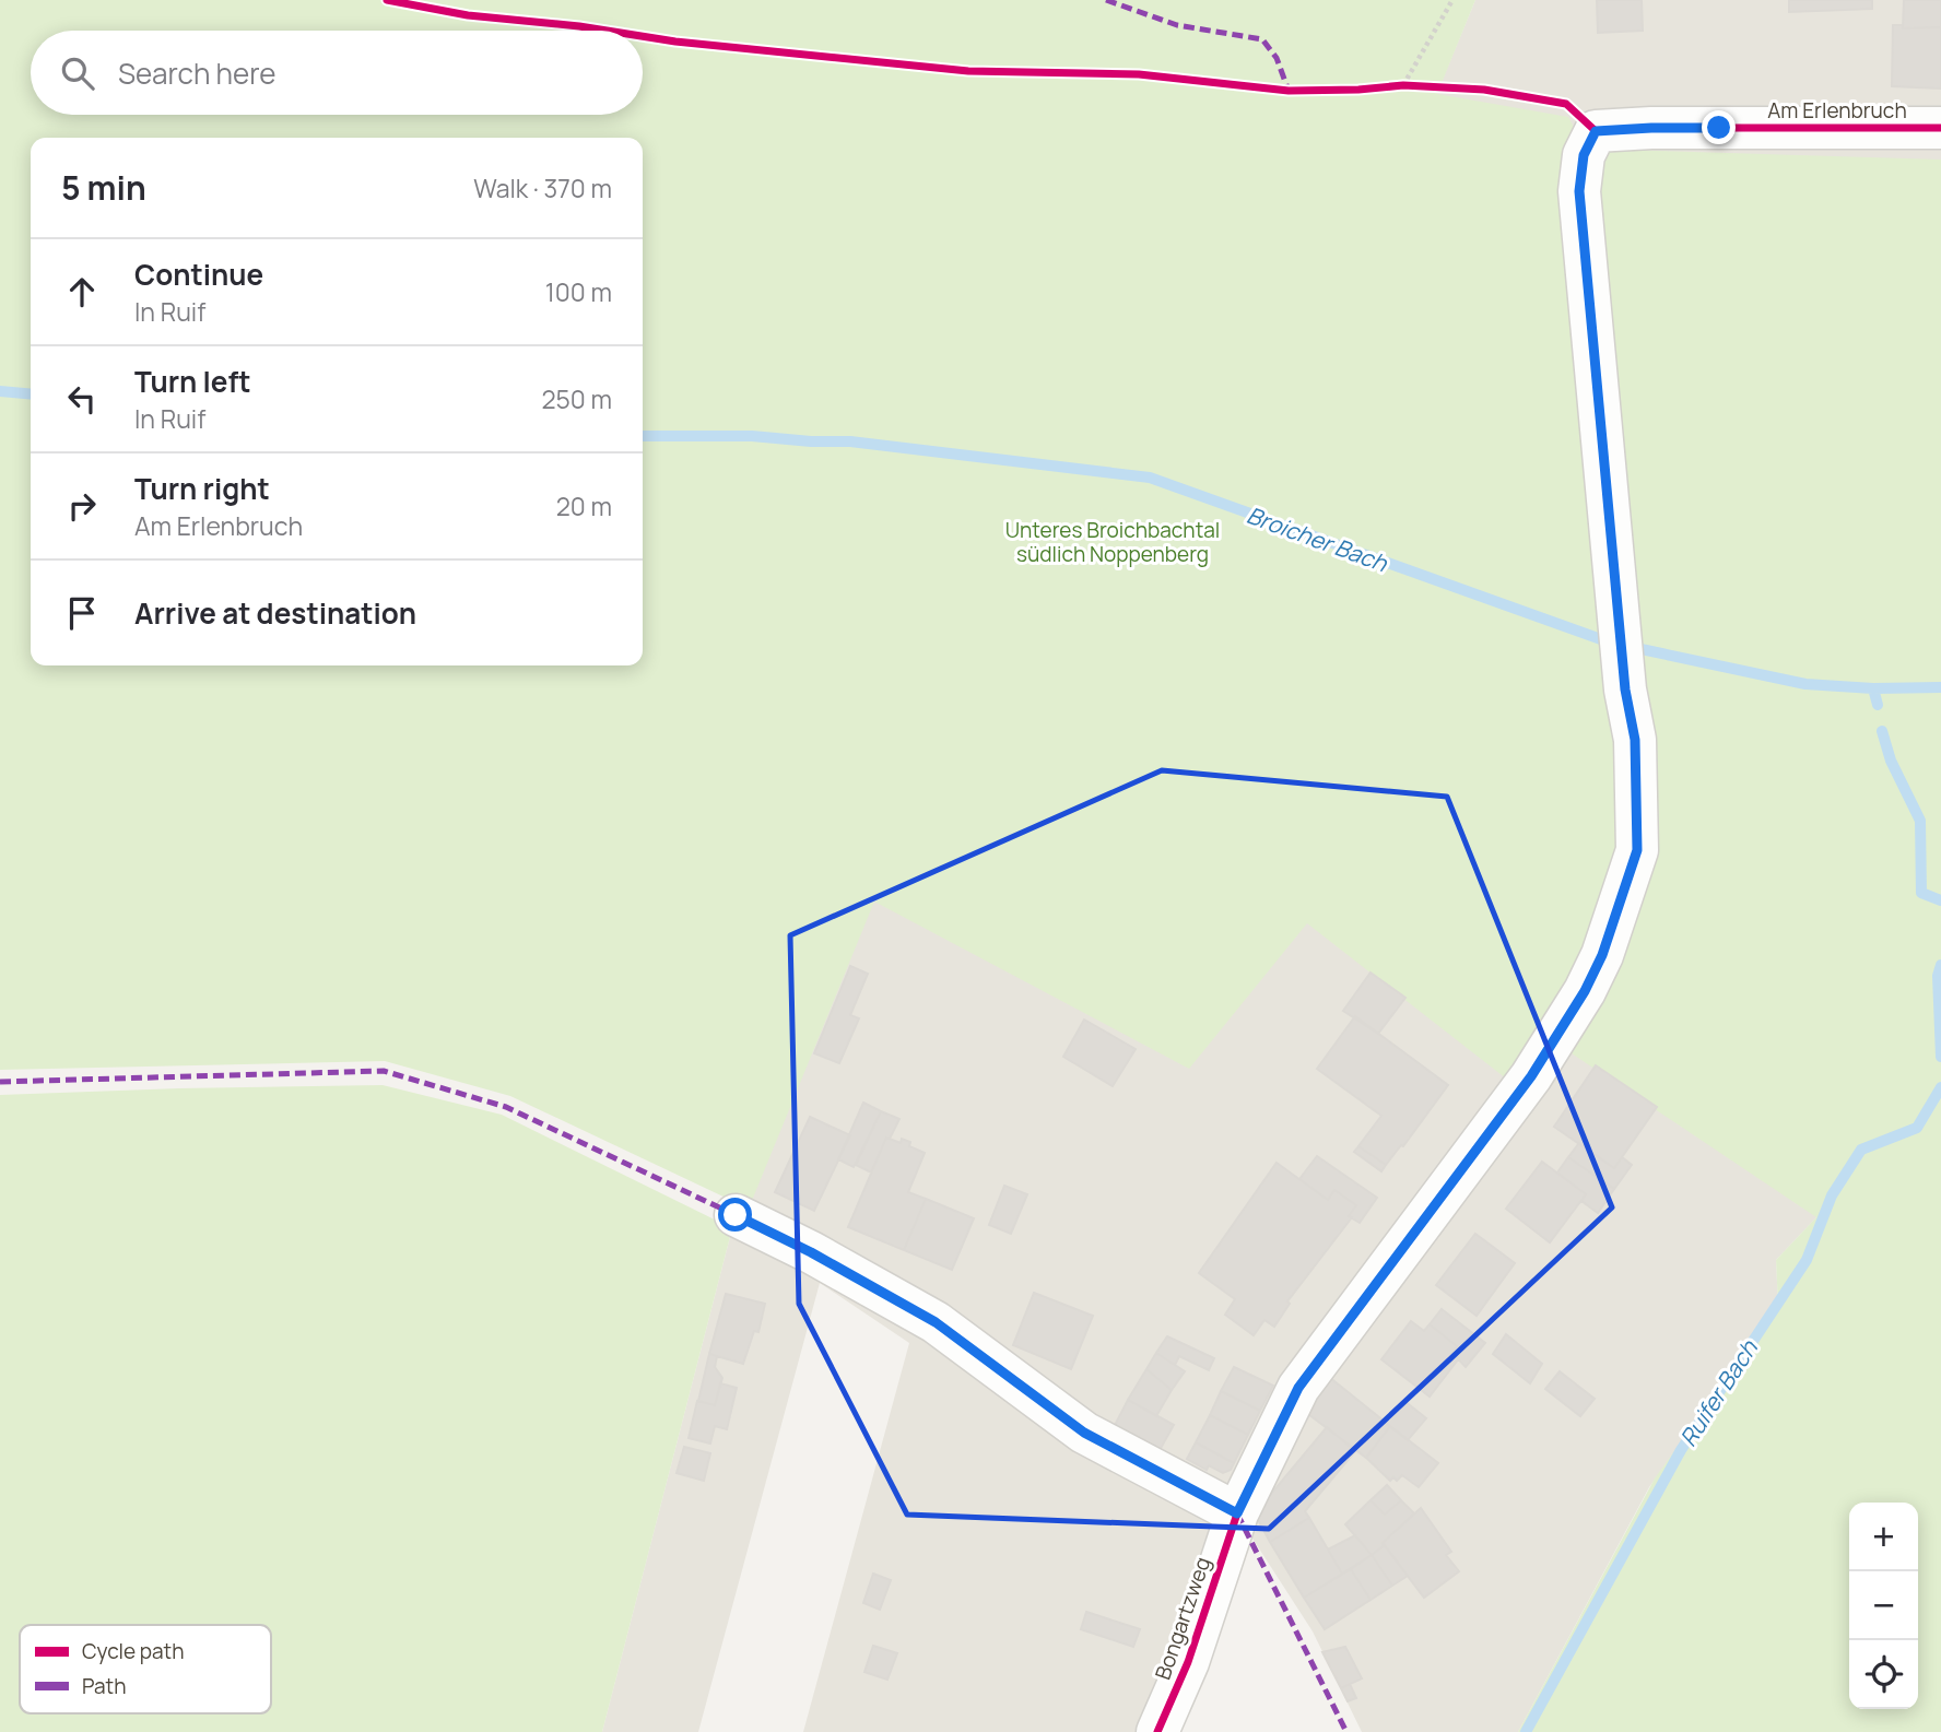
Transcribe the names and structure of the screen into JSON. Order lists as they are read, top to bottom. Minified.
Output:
{"streets":{"street":["Am Erlenbruch","Bongartzweg"]},"crossings":[["Am Erlenbruch","Bongartzweg"]],"water":["Broicher Bach","Ruifer Bach"],"parks":["Unteres Broichbachtal südlich Noppenberg"],"legend":["Cycle path","Path"],"page":{"search":"Search here","heading":["5 min","Walk · 370 m"],"list":[["Continue","In Ruif","100 m"],["Turn left","In Ruif","250 m"],["Turn right","Am Erlenbruch","20 m"],"Arrive at destination"],"map_buttons":["+","−"]}}
